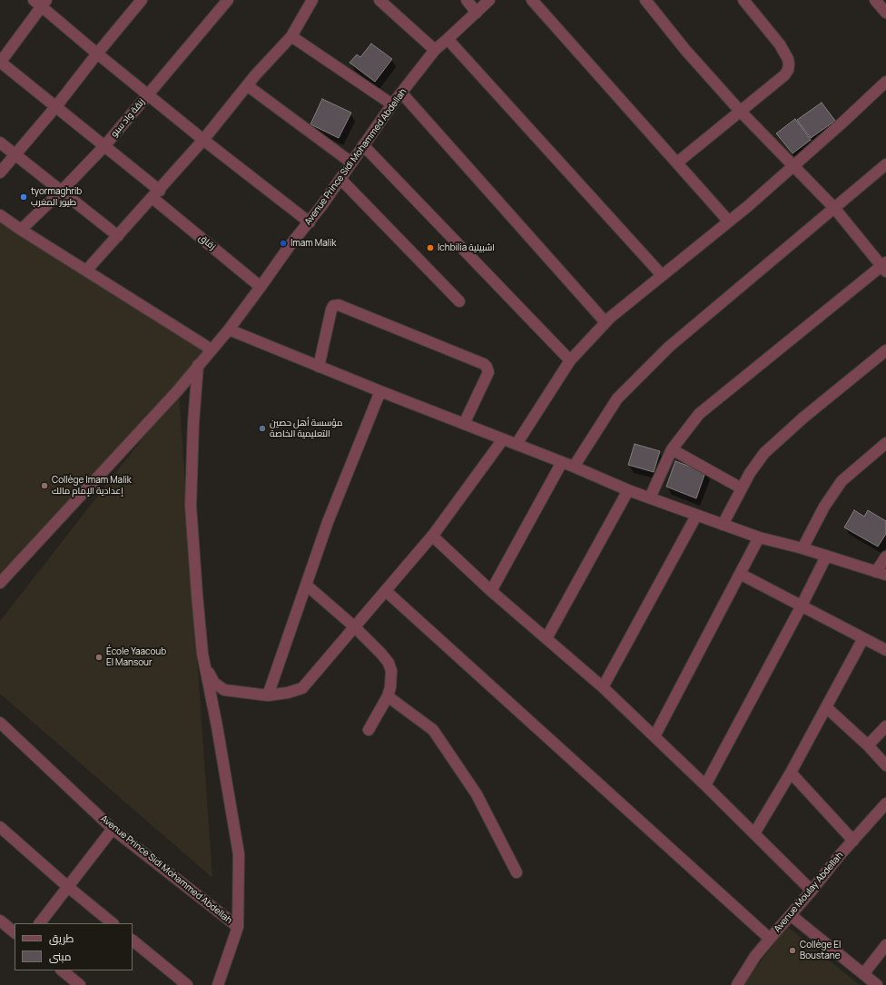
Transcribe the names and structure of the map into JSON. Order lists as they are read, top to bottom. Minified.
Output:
{"streets":{"street":["زنقة واد سبو","Avenue Prince Sidi Mohammed Abdellah","زقاق","Avenue Moulay Abdellah"]},"crossings":[["زنقة واد سبو","زقاق"],["Avenue Prince Sidi Mohammed Abdellah","زقاق"]],"places":["tyormaghrib طيور المغرب","Imam Malik","Ichbilia اشبيلية","مؤسسة أهل حصين التعليمية الخاصة","Collège Imam Malik إعدادية الإمام مالك","École Yaacoub El Mansour","Collège El Boustane"],"legend":["طريق","مبنى"]}
